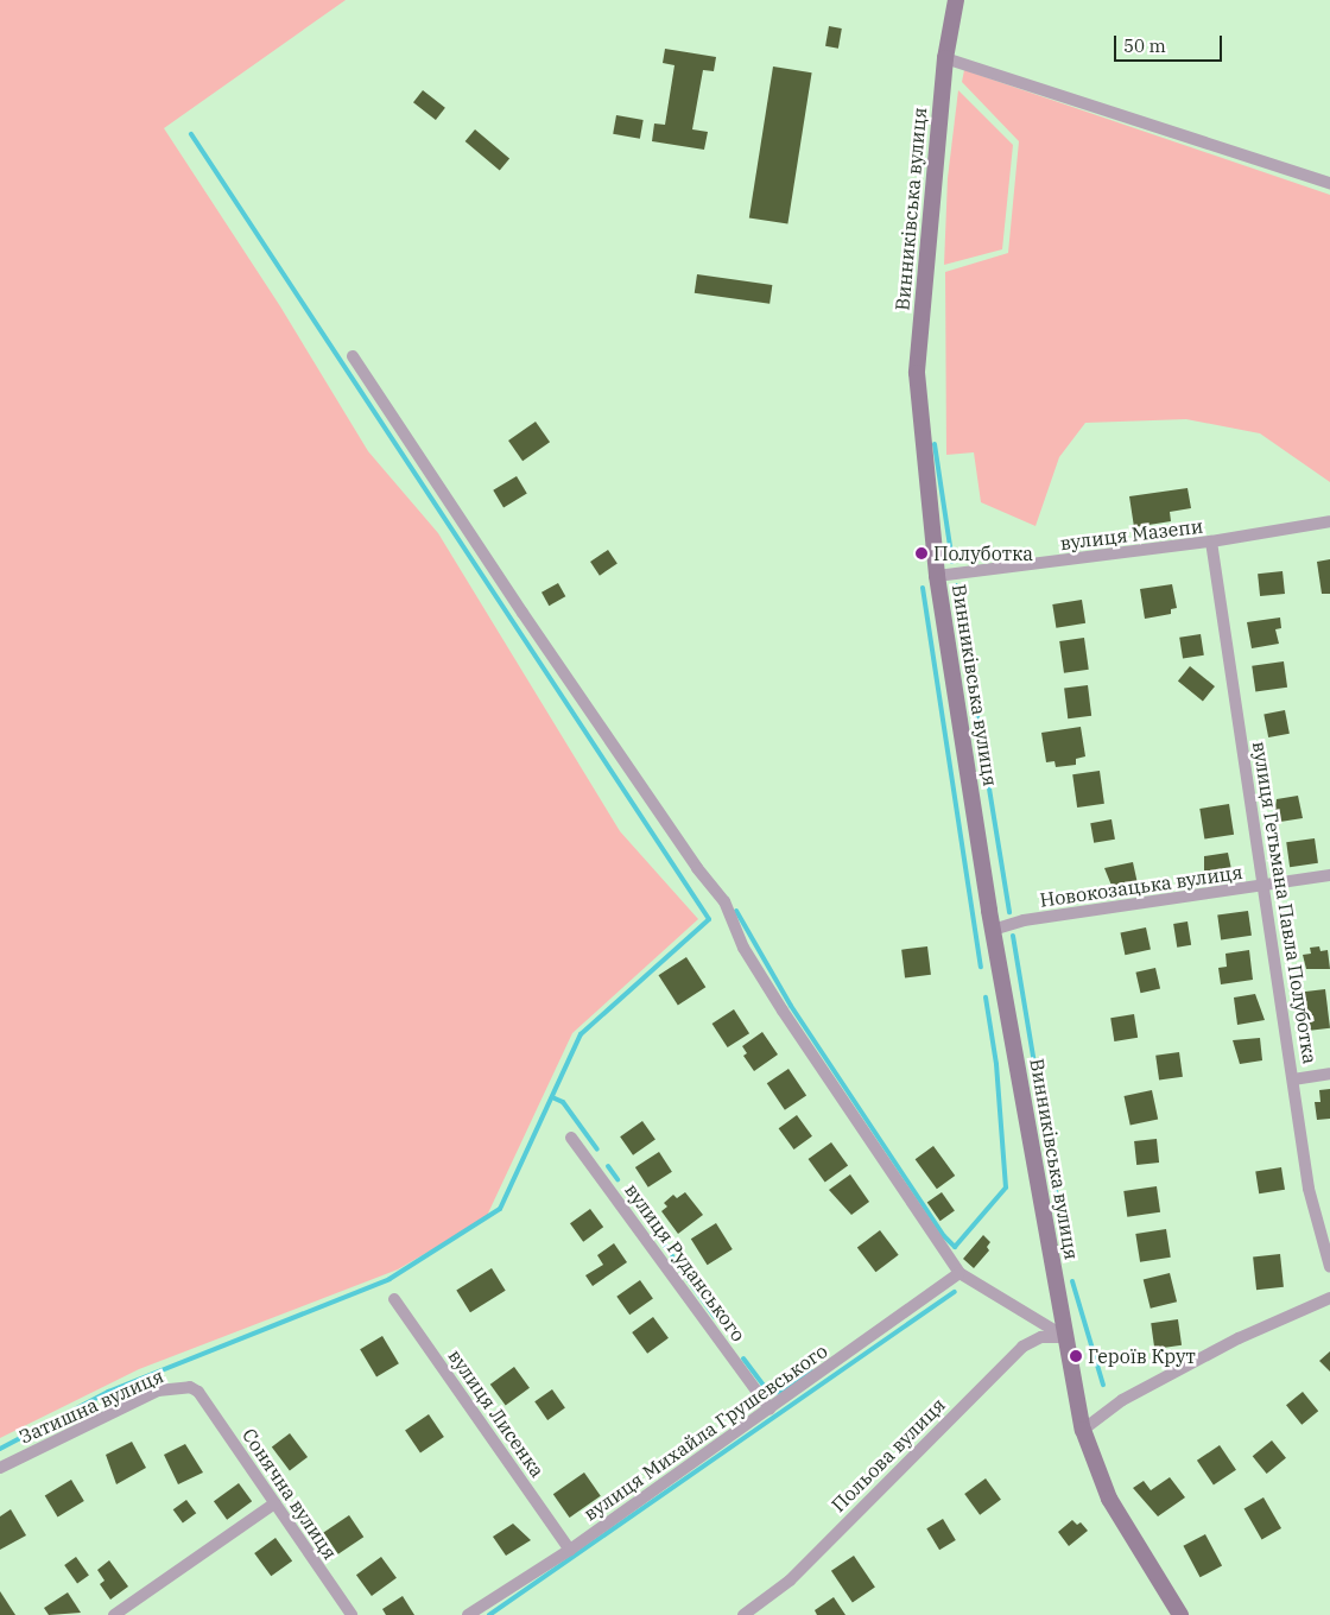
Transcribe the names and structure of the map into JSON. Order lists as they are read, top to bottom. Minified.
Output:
{"streets":{"main road":["Винниківська вулиця"],"street":["вулиця Мазепи","Новокозацька вулиця","вулиця Гетьмана Павла Полуботка","вулиця Руданського","Затишна вулиця","вулиця Лисенка","вулиця Михайла Грушевського","Польова вулиця","Сонячна вулиця"]},"crossings":[["Винниківська вулиця","вулиця Мазепи"],["Винниківська вулиця","Новокозацька вулиця"],["Винниківська вулиця","Польова вулиця"],["вулиця Мазепи","вулиця Гетьмана Павла Полуботка"],["Новокозацька вулиця","вулиця Гетьмана Павла Полуботка"],["вулиця Руданського","вулиця Михайла Грушевського"],["Затишна вулиця","Сонячна вулиця"],["вулиця Лисенка","вулиця Михайла Грушевського"]],"places":["Полуботка","Героїв Крут"],"scale_bar":"50 m"}
